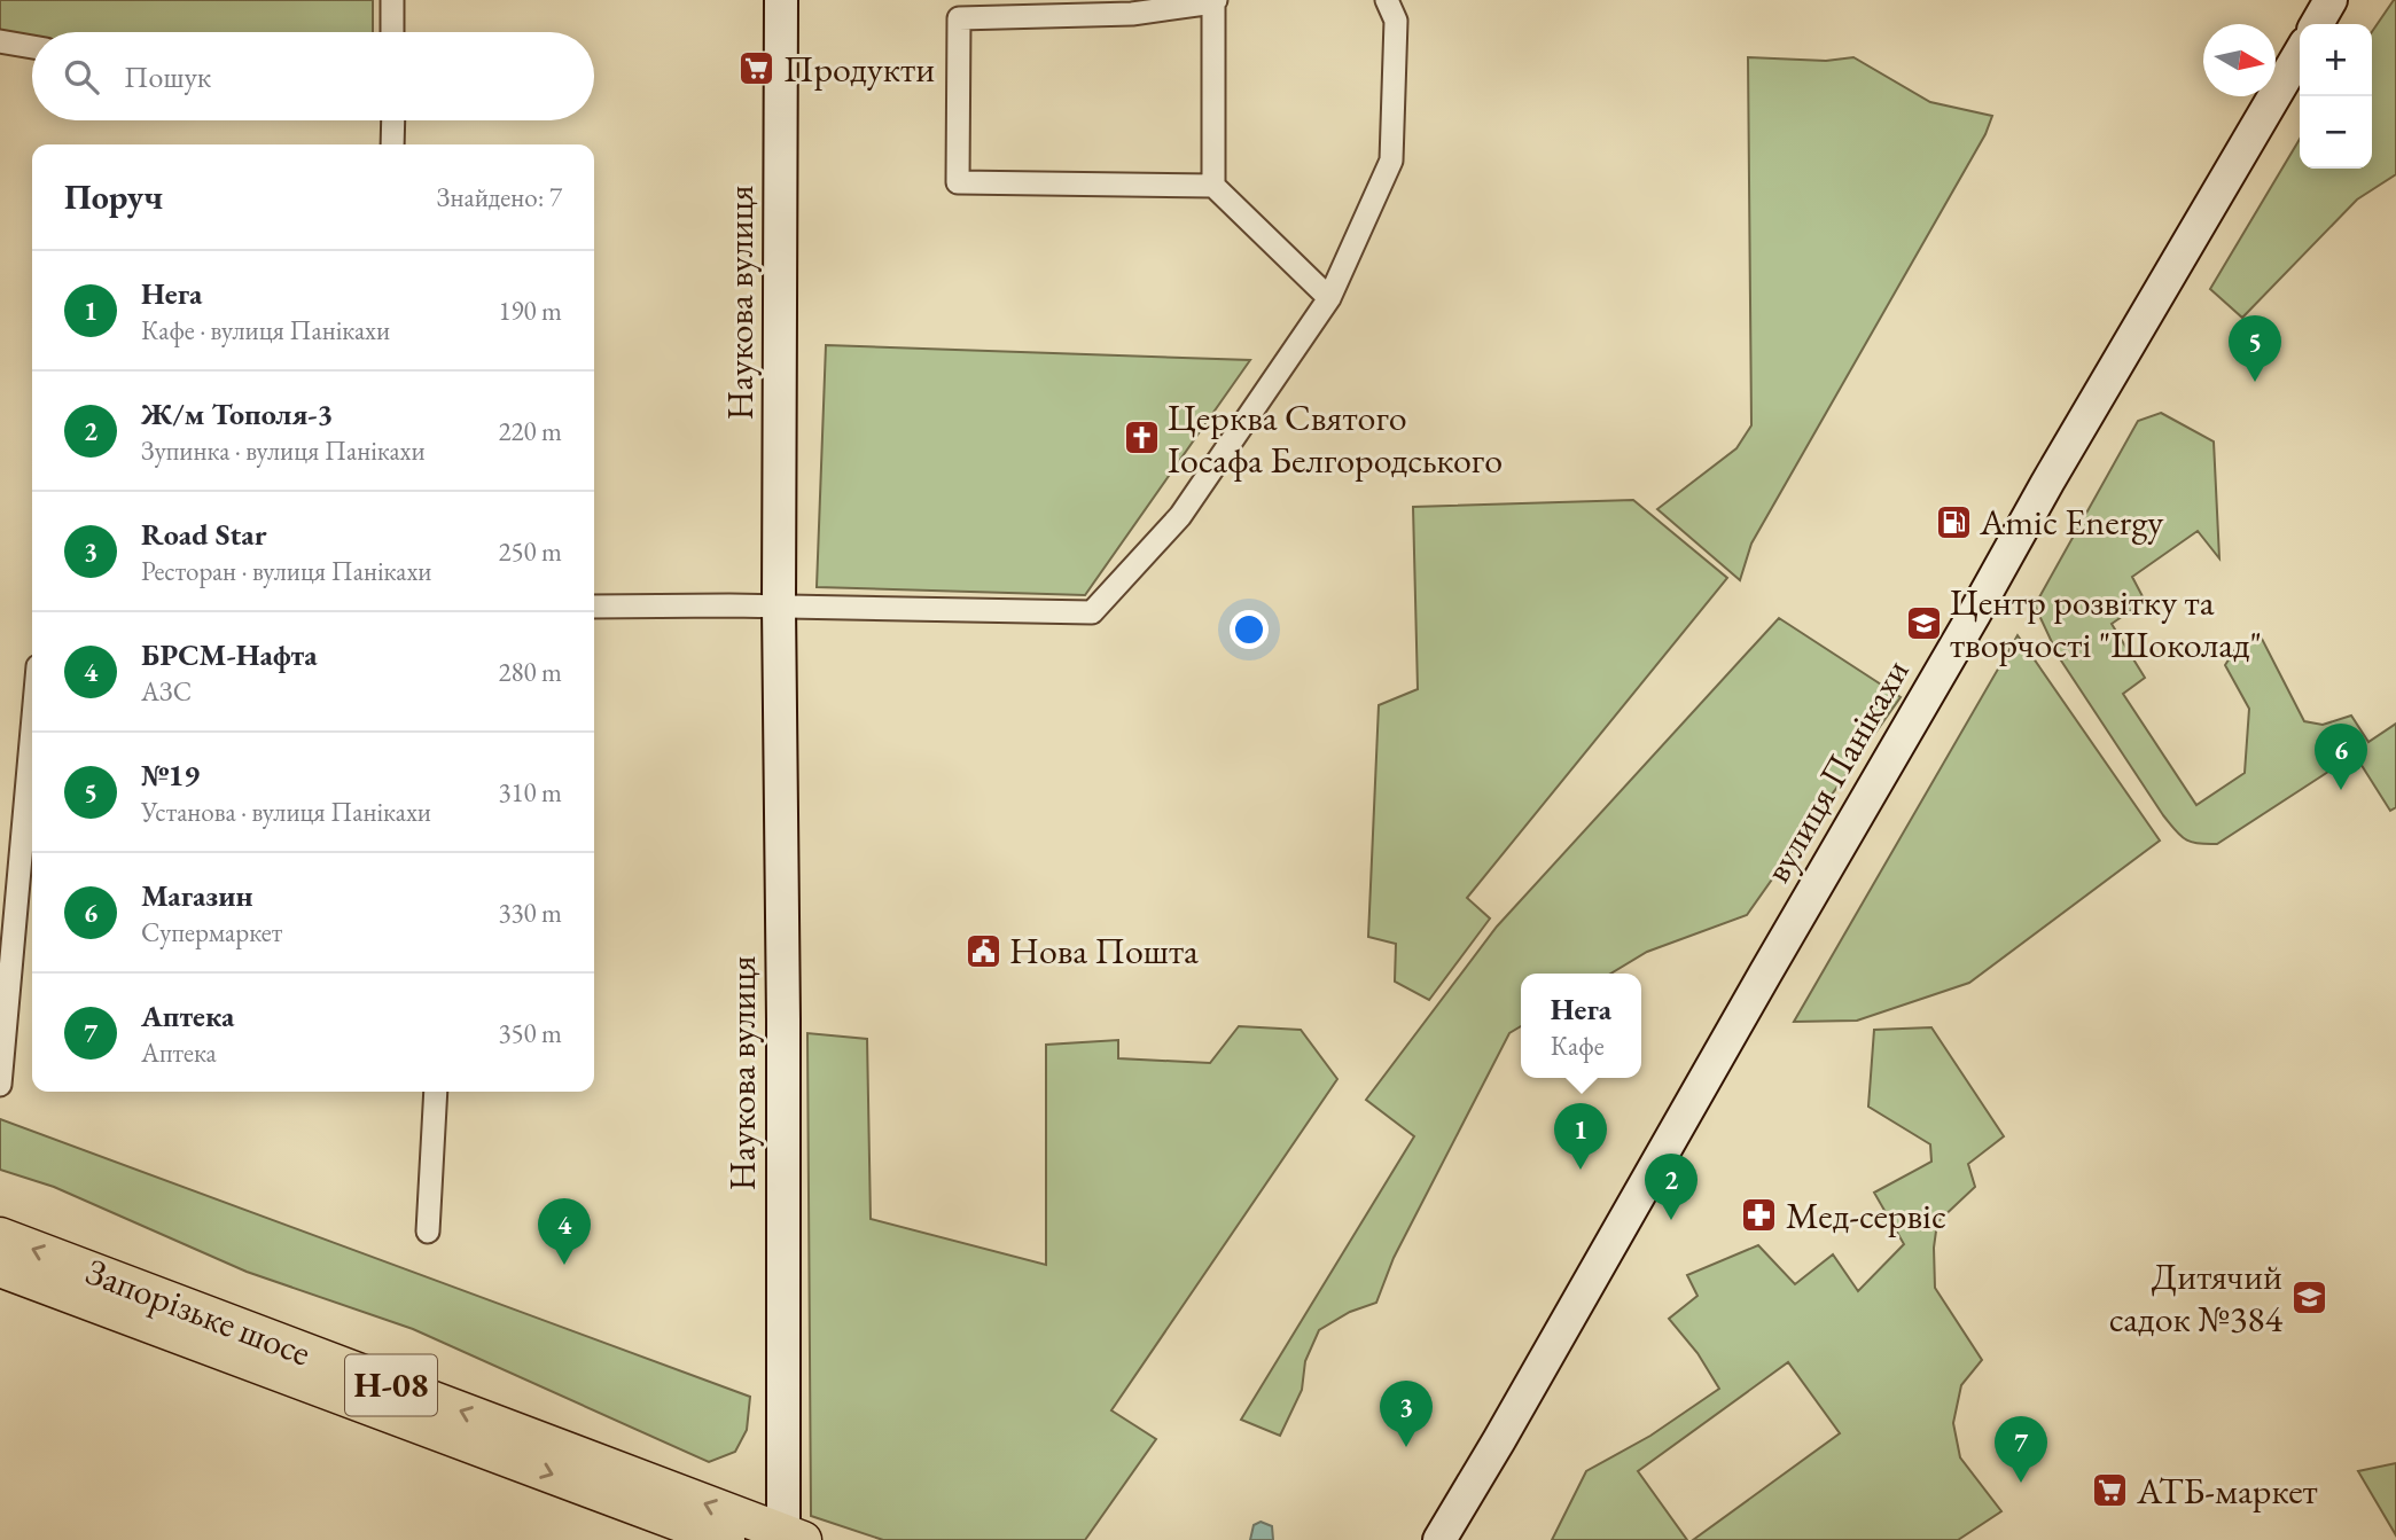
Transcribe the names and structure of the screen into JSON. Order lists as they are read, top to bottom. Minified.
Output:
{"streets":{"main road":["Запорізьке шосе","Н-08"],"street":["Наукова вулиця","вулиця Панікахи"]},"crossings":[["Наукова вулиця","Запорізьке шосе"]],"places":{"supermarket":["Продукти","АТБ-маркет"],"church":["Церква Святого Іосафа Белгородського"],"fuel station":["Amic Energy"],"school or university":["Центр розвітку та творчості \"Шоколад\"","Дитячий садок №384"],"public building":["Нова Пошта"],"pharmacy":["Мед-сервіс"]},"north":"right","page":{"map_buttons":["+","−"],"search":"Пошук","heading":["Поруч","Знайдено: 7"],"list":[{"mark":"1","name":"Нега","note":"Кафе · вулиця Панікахи","value":"190 m"},{"mark":"2","name":"Ж/м Тополя-3","note":"Зупинка · вулиця Панікахи","value":"220 m"},{"mark":"3","name":"Road Star","note":"Ресторан · вулиця Панікахи","value":"250 m"},{"mark":"4","name":"БРСМ-Нафта","note":"АЗС","value":"280 m"},{"mark":"5","name":"№19","note":"Установа · вулиця Панікахи","value":"310 m"},{"mark":"6","name":"Магазин","note":"Супермаркет","value":"330 m"},{"mark":"7","name":"Аптека","note":"Аптека","value":"350 m"}],"pins":["5","6","1","2","4","3","7"],"popup":["Нега","Кафе"]}}
